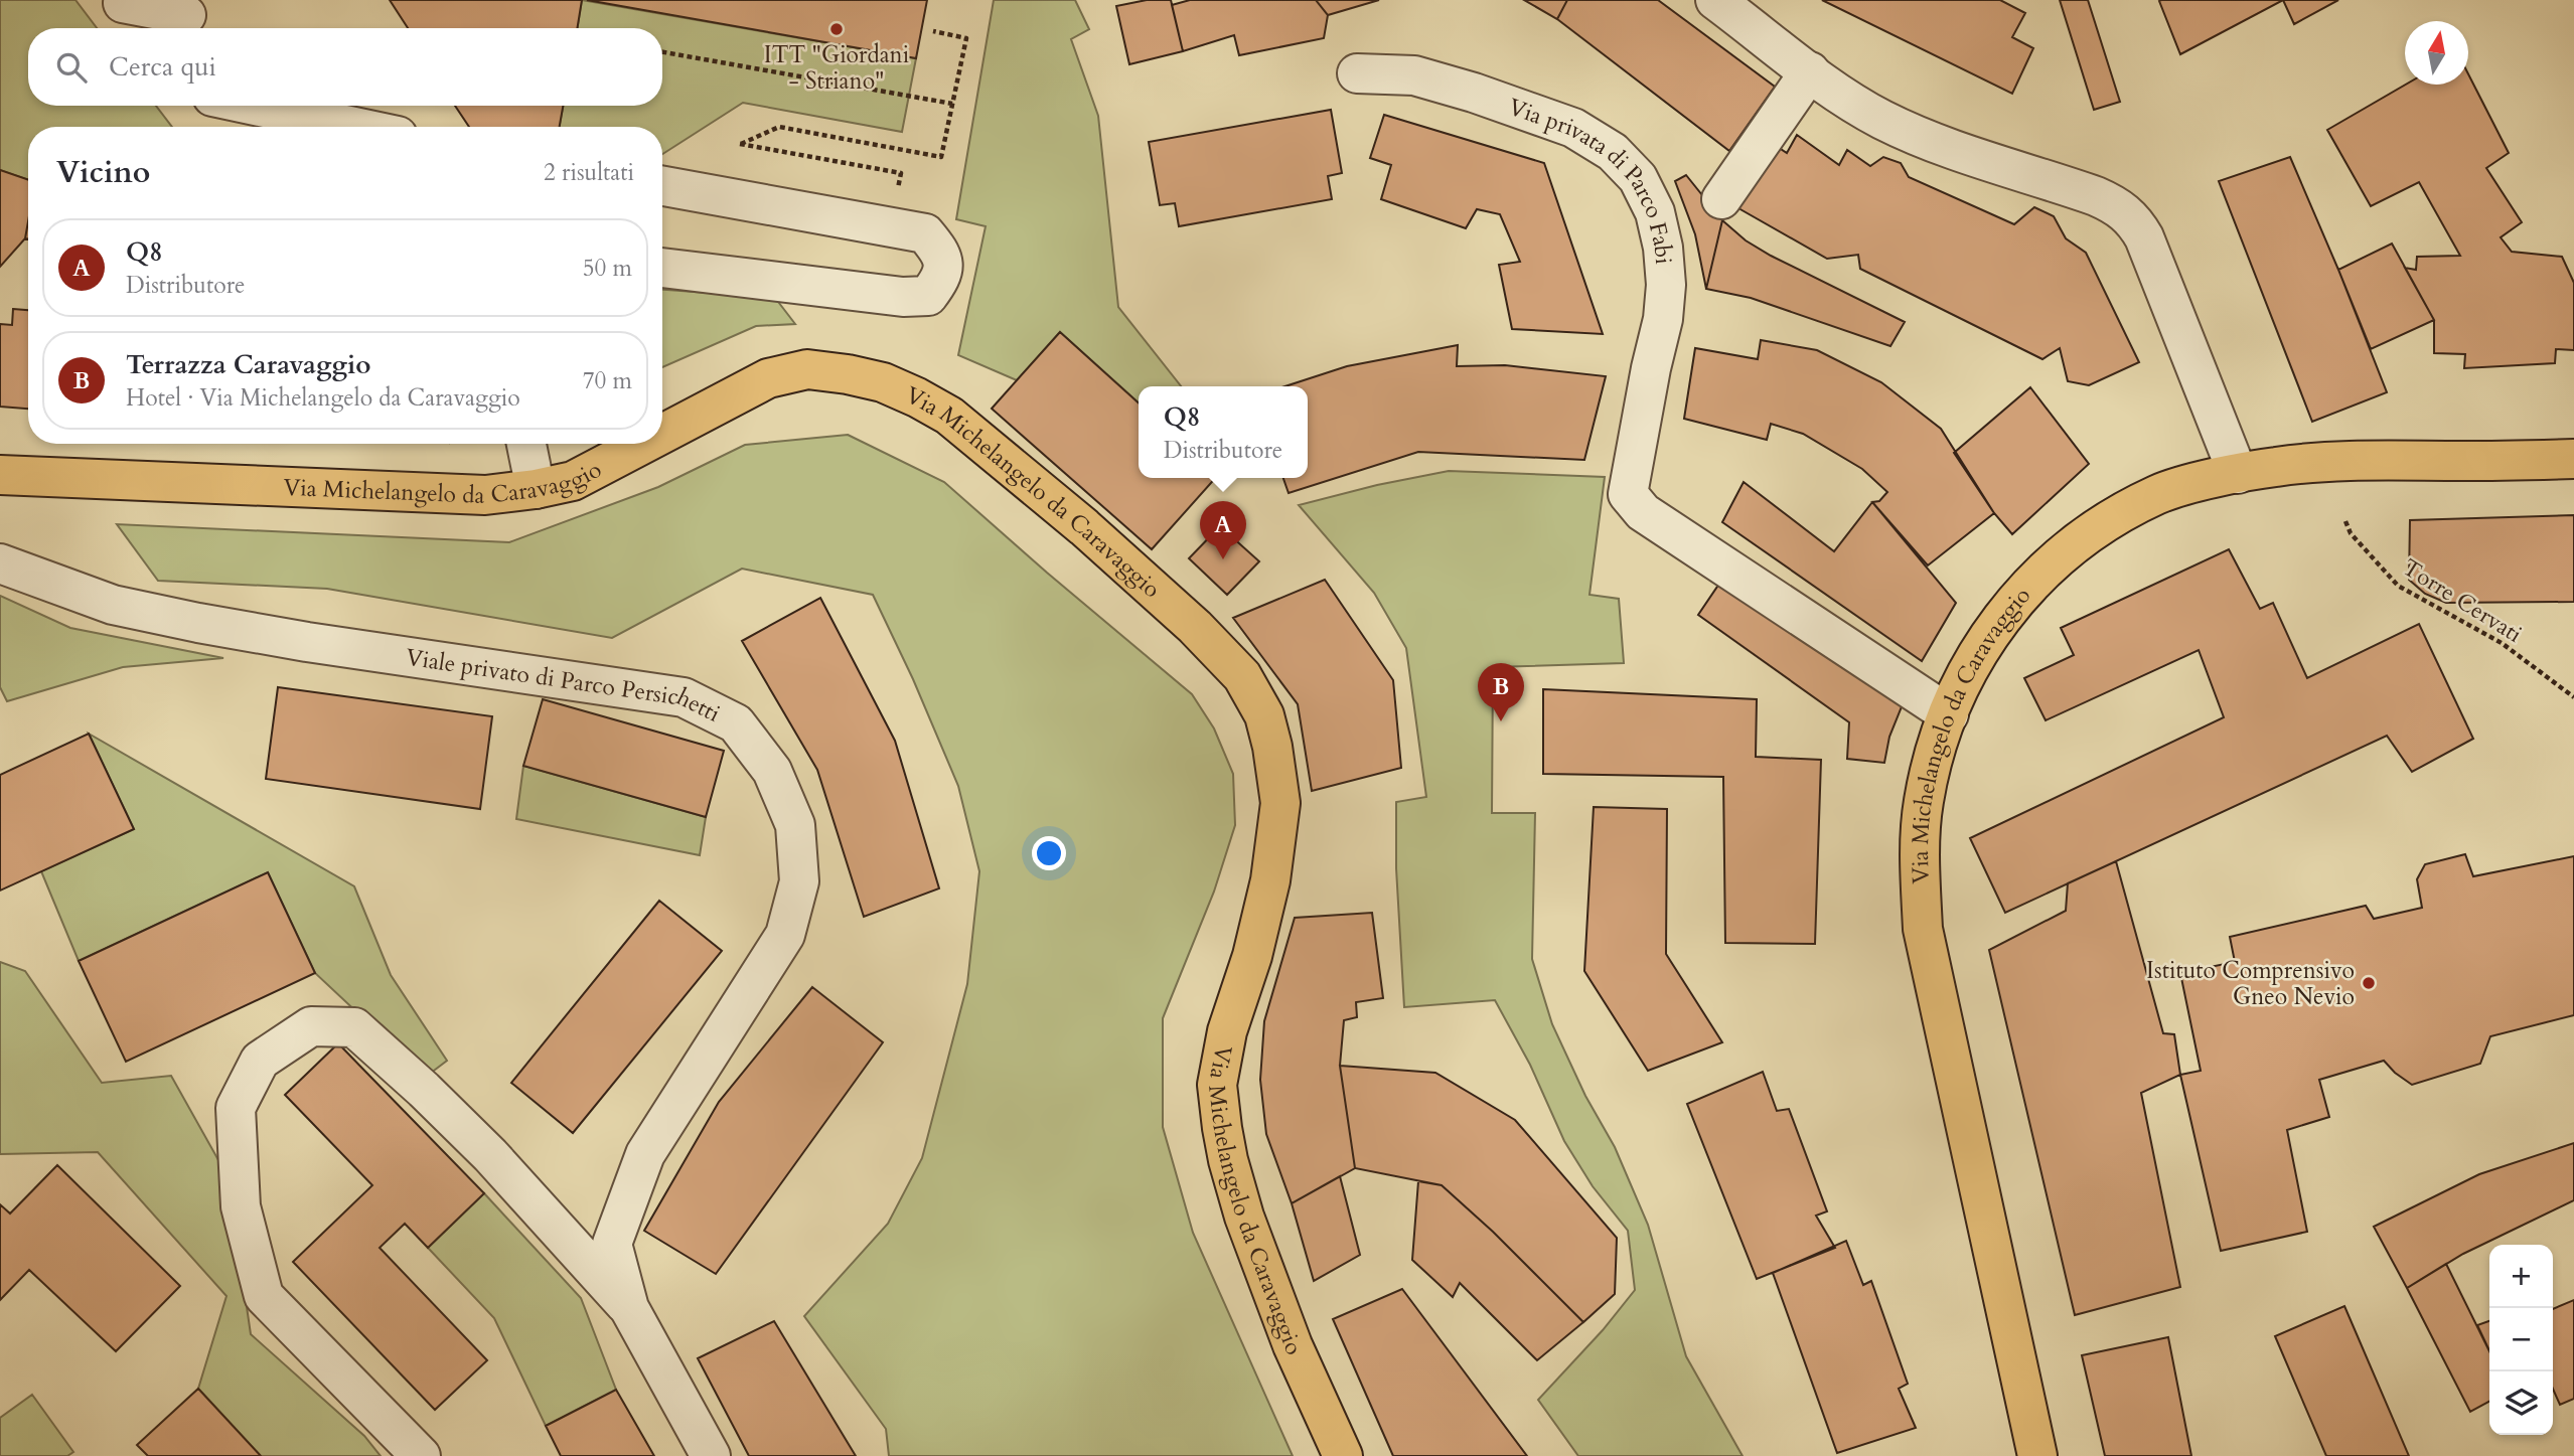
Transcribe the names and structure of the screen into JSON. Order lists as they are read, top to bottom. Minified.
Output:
{"streets":{"main road":["Via Michelangelo da Caravaggio"],"street":["Via privata di Parco Fabi","Viale privato di Parco Persichetti"],"path":["Torre Cervati"]},"crossings":[["Via privata di Parco Fabi","Via Michelangelo da Caravaggio"]],"places":["ITT \"Giordani - Striano\"","Istituto Comprensivo Gneo Nevio"],"north":"top","page":{"search":"Cerca qui","heading":["Vicino","2 risultati"],"list":[{"mark":"A","name":"Q8","note":"Distributore","value":"50 m"},{"mark":"B","name":"Terrazza Caravaggio","note":"Hotel · Via Michelangelo da Caravaggio","value":"70 m"}],"popup":["Q8","Distributore"],"pins":["A","B"],"map_buttons":["+","−"]}}
